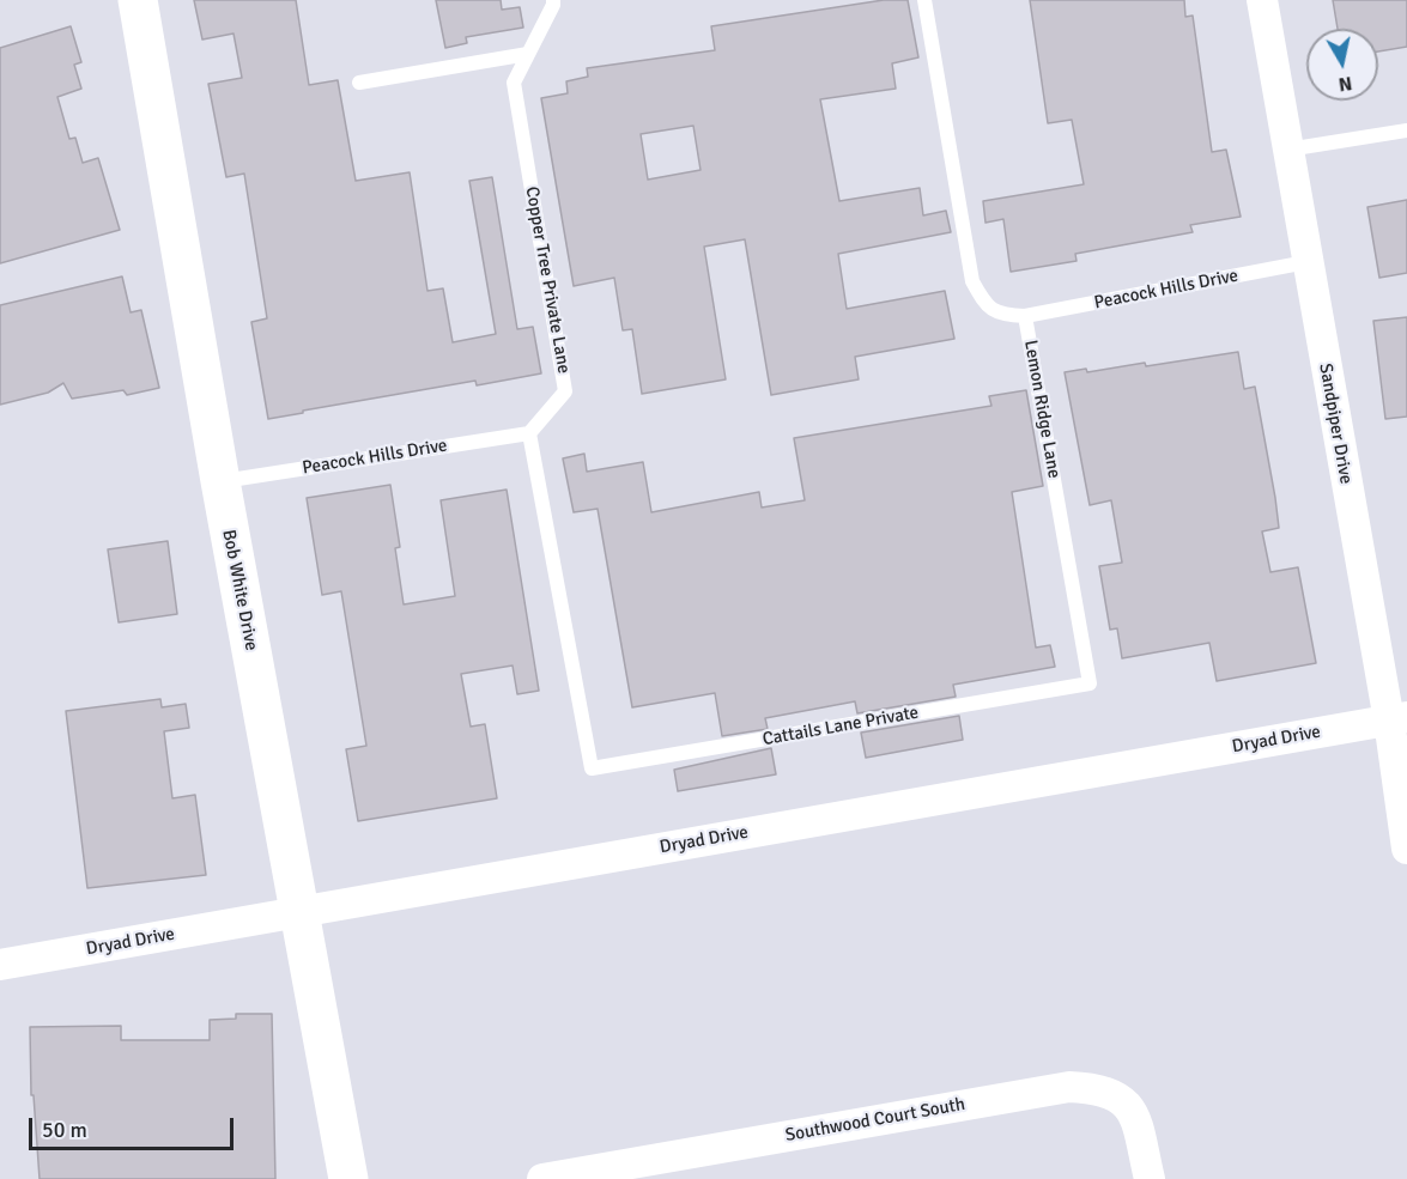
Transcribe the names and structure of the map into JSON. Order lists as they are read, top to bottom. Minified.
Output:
{"streets":{"street":["Sandpiper Drive","Bob White Drive","Dryad Drive","Southwood Court South"],"lane":["Copper Tree Private Lane","Peacock Hills Drive","Lemon Ridge Lane","Cattails Lane Private"]},"crossings":[["Copper Tree Private Lane","Peacock Hills Drive"],["Copper Tree Private Lane","Cattails Lane Private"],["Peacock Hills Drive","Lemon Ridge Lane"],["Peacock Hills Drive","Sandpiper Drive"],["Peacock Hills Drive","Bob White Drive"],["Peacock Hills Drive","Cattails Lane Private"],["Lemon Ridge Lane","Cattails Lane Private"],["Sandpiper Drive","Dryad Drive"],["Bob White Drive","Dryad Drive"]],"scale_bar":"50 m","north":"bottom"}
